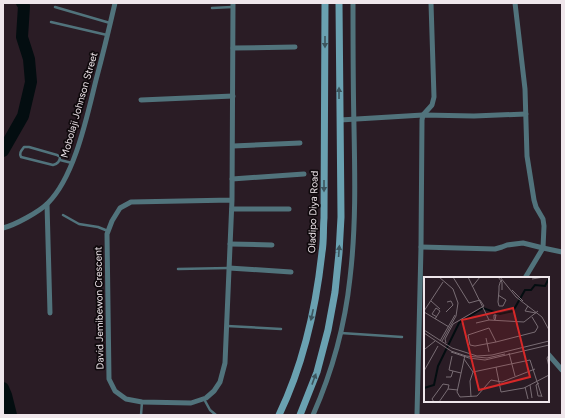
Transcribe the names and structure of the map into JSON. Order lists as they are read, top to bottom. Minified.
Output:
{"streets":{"main road":["Oladipo Diya Road"],"street":["Mobolaji Johnson Street","David Jemibewon Crescent"]}}
